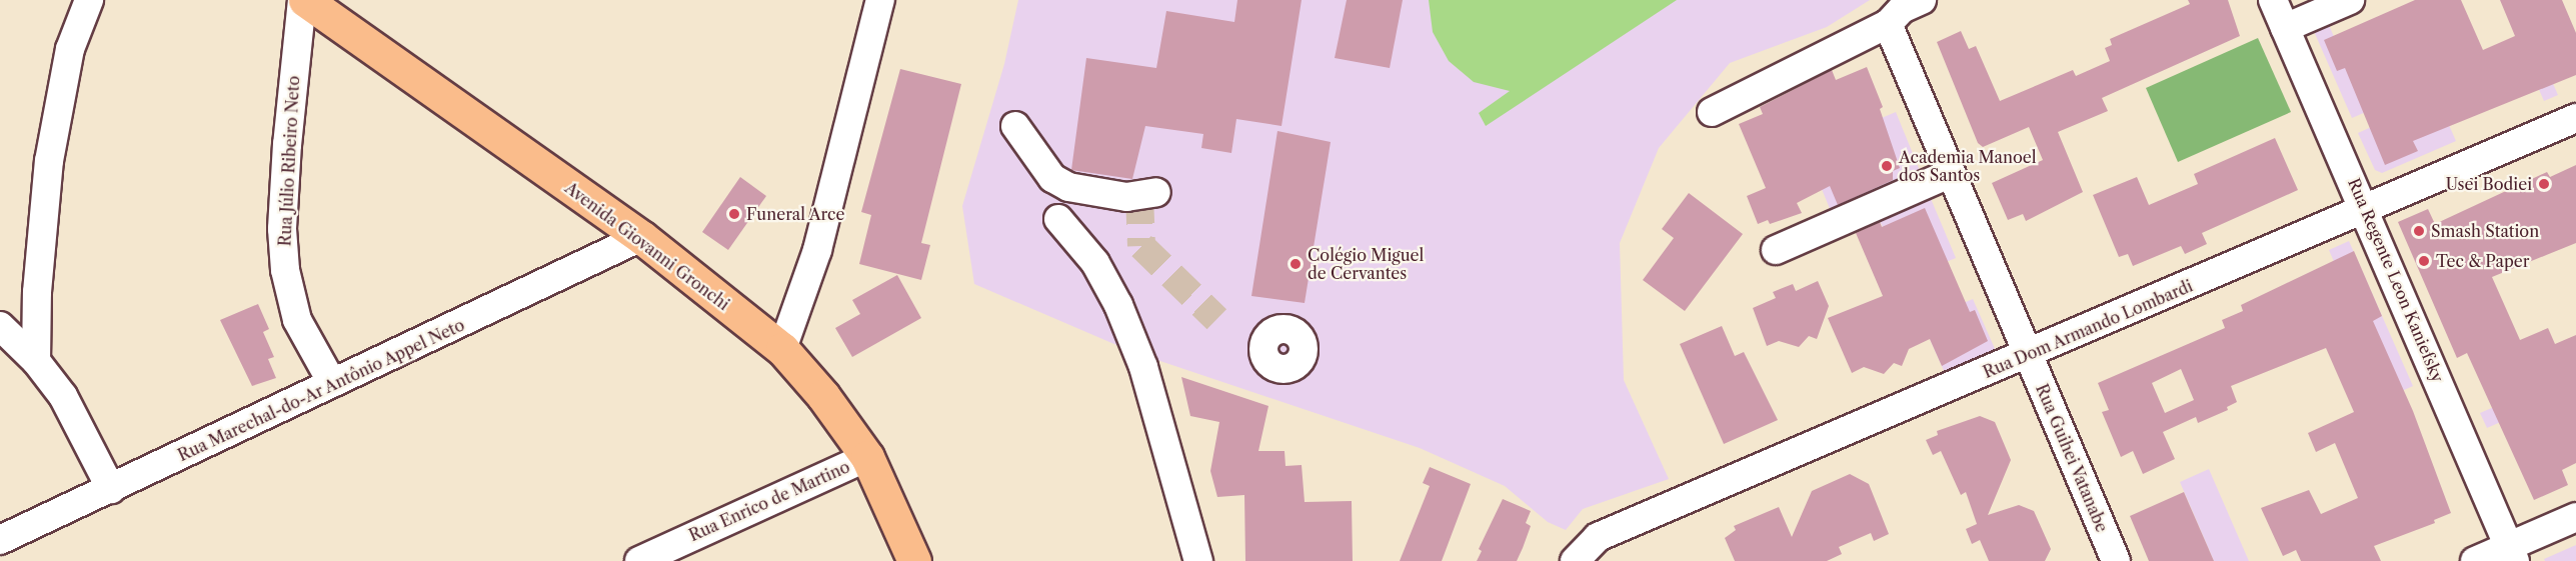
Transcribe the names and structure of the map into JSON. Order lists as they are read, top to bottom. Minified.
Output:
{"streets":{"main road":["Avenida Giovanni Gronchi"],"street":["Rua Júlio Ribeiro Neto","Rua Regente Leon Kaniefsky","Rua Dom Armando Lombardi","Rua Marechal-do-Ar Antônio Appel Neto","Rua Guihei Vatanabe","Rua Enrico de Martino"]},"crossings":[["Rua Júlio Ribeiro Neto","Avenida Giovanni Gronchi"],["Rua Júlio Ribeiro Neto","Rua Marechal-do-Ar Antônio Appel Neto"],["Avenida Giovanni Gronchi","Rua Marechal-do-Ar Antônio Appel Neto"],["Avenida Giovanni Gronchi","Rua Enrico de Martino"],["Rua Regente Leon Kaniefsky","Rua Dom Armando Lombardi"],["Rua Dom Armando Lombardi","Rua Guihei Vatanabe"]],"places":["Academia Manoel dos Santos","Usei Bodiei","Funeral Arce","Smash Station","Tec & Paper","Colégio Miguel de Cervantes"]}
